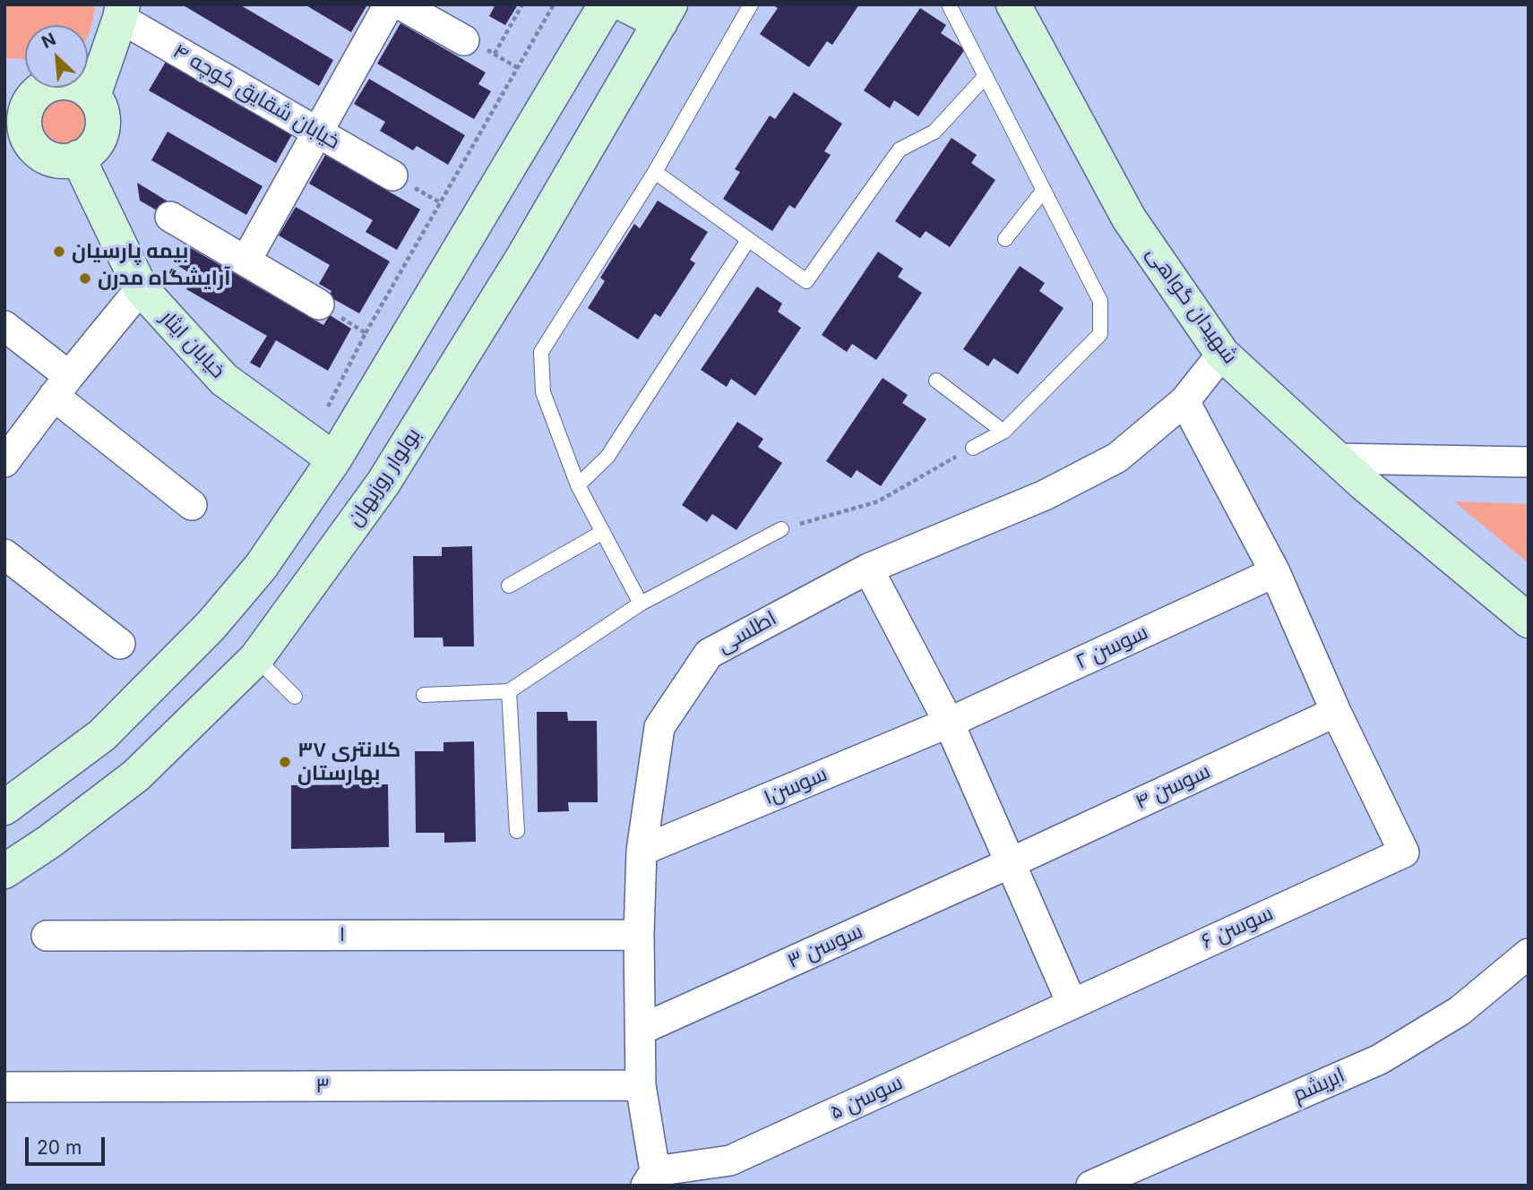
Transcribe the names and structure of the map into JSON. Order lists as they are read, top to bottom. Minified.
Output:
{"streets":{"main road":["شهیدان گواهی","خیابان ایثار","بولوار روزبهان"],"street":["خیابان شقایق کوچه ۴","اطلسی","سوسن ۲","سوسن۱","سوسن ۴","سوسن ۶","۱","سوسن ۳","ابریشم","۳","۵ سوسن"]},"crossings":[["شهیدان گواهی","اطلسی"],["اطلسی","سوسن۱"],["اطلسی","۱"],["اطلسی","سوسن ۳"],["اطلسی","۳"],["اطلسی","۵ سوسن"],["سوسن ۲","سوسن۱"],["سوسن ۴","سوسن ۶"],["سوسن ۴","سوسن ۳"],["سوسن ۶","۵ سوسن"]],"places":["بیمه پارسیان","آرایشگاه مدرن","کلانتری ۳۷ بهارستان"],"scale_bar":"20 m","north":"top left"}
